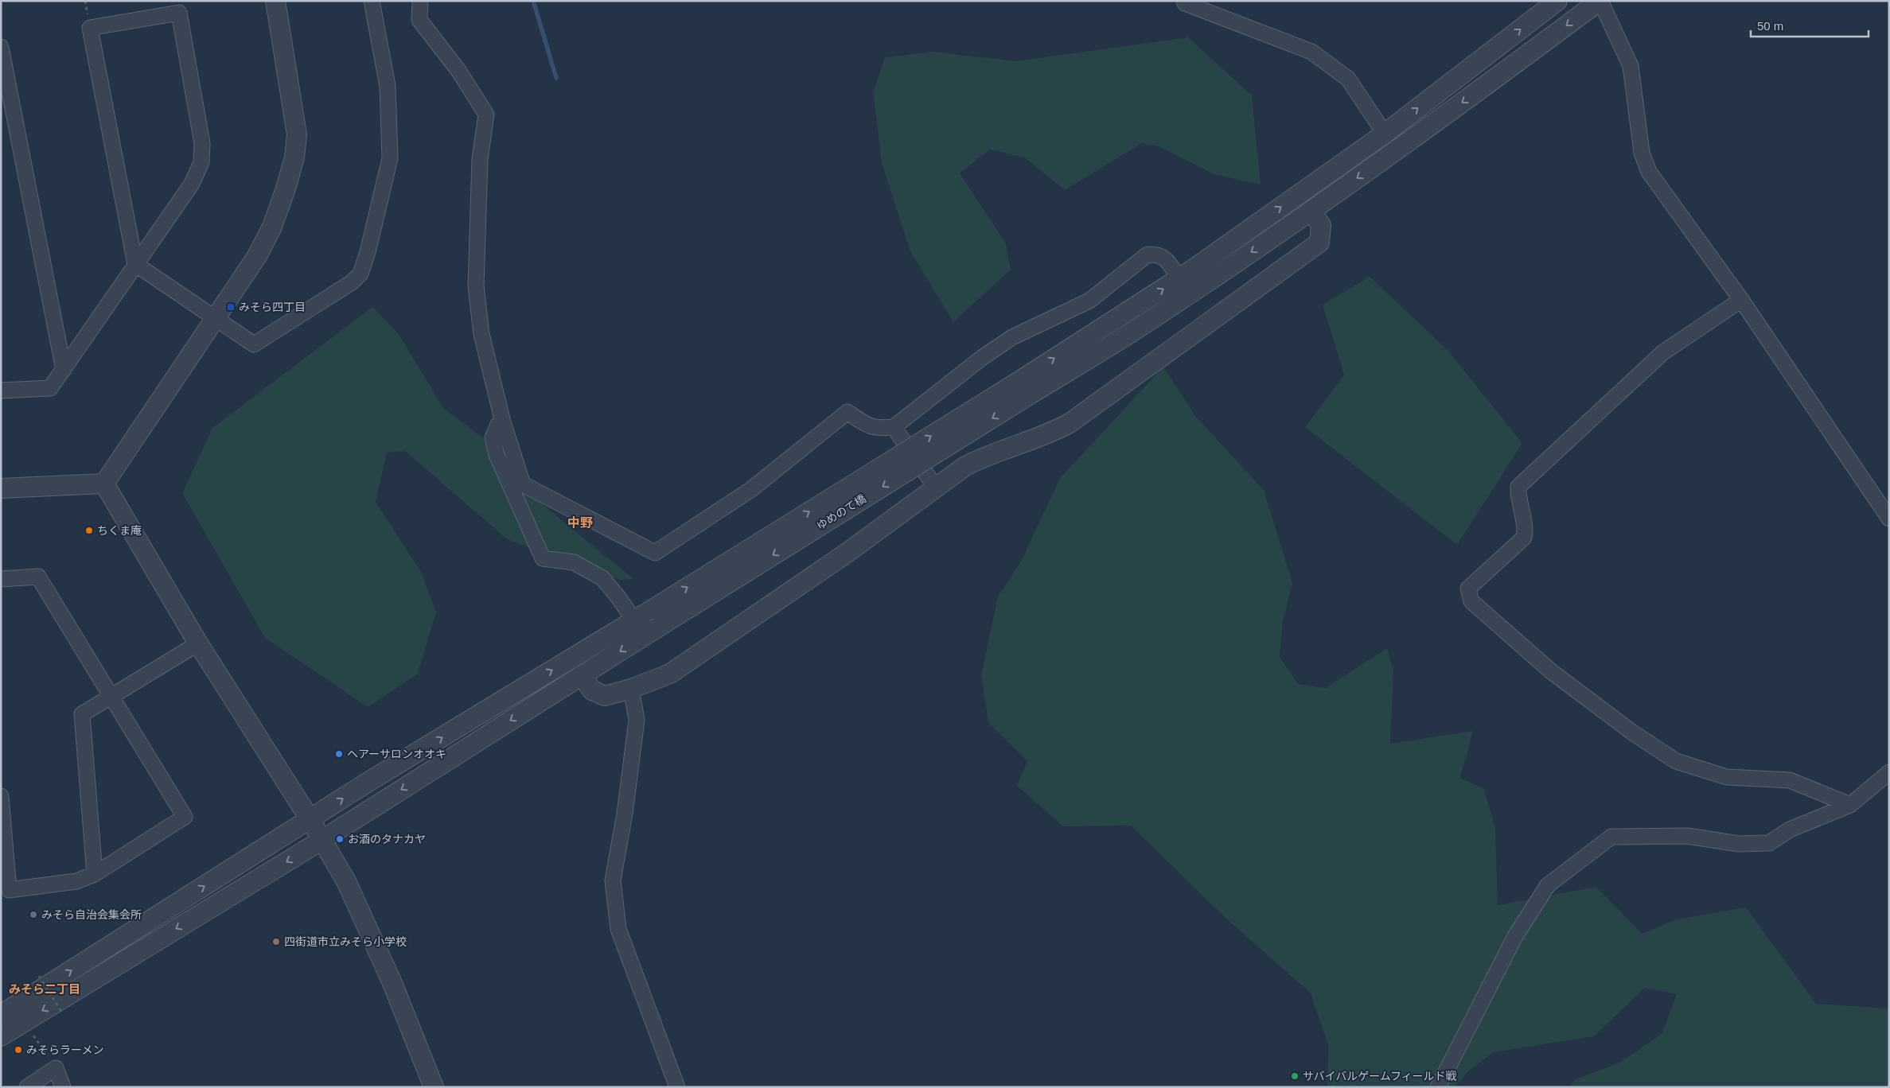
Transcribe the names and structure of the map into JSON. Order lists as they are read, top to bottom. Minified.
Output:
{"streets":{"street":["ゆめのて橋"]},"districts":["中野","みそら二丁目"],"places":{"transit":["みそら四丁目"],"other":["ちくま庵","ヘアーサロンオオキ","お酒のタナカヤ","みそら自治会集会所","四街道市立みそら小学校","みそらラーメン","サバイバルゲームフィールド戦"]},"scale_bar":"50 m"}
